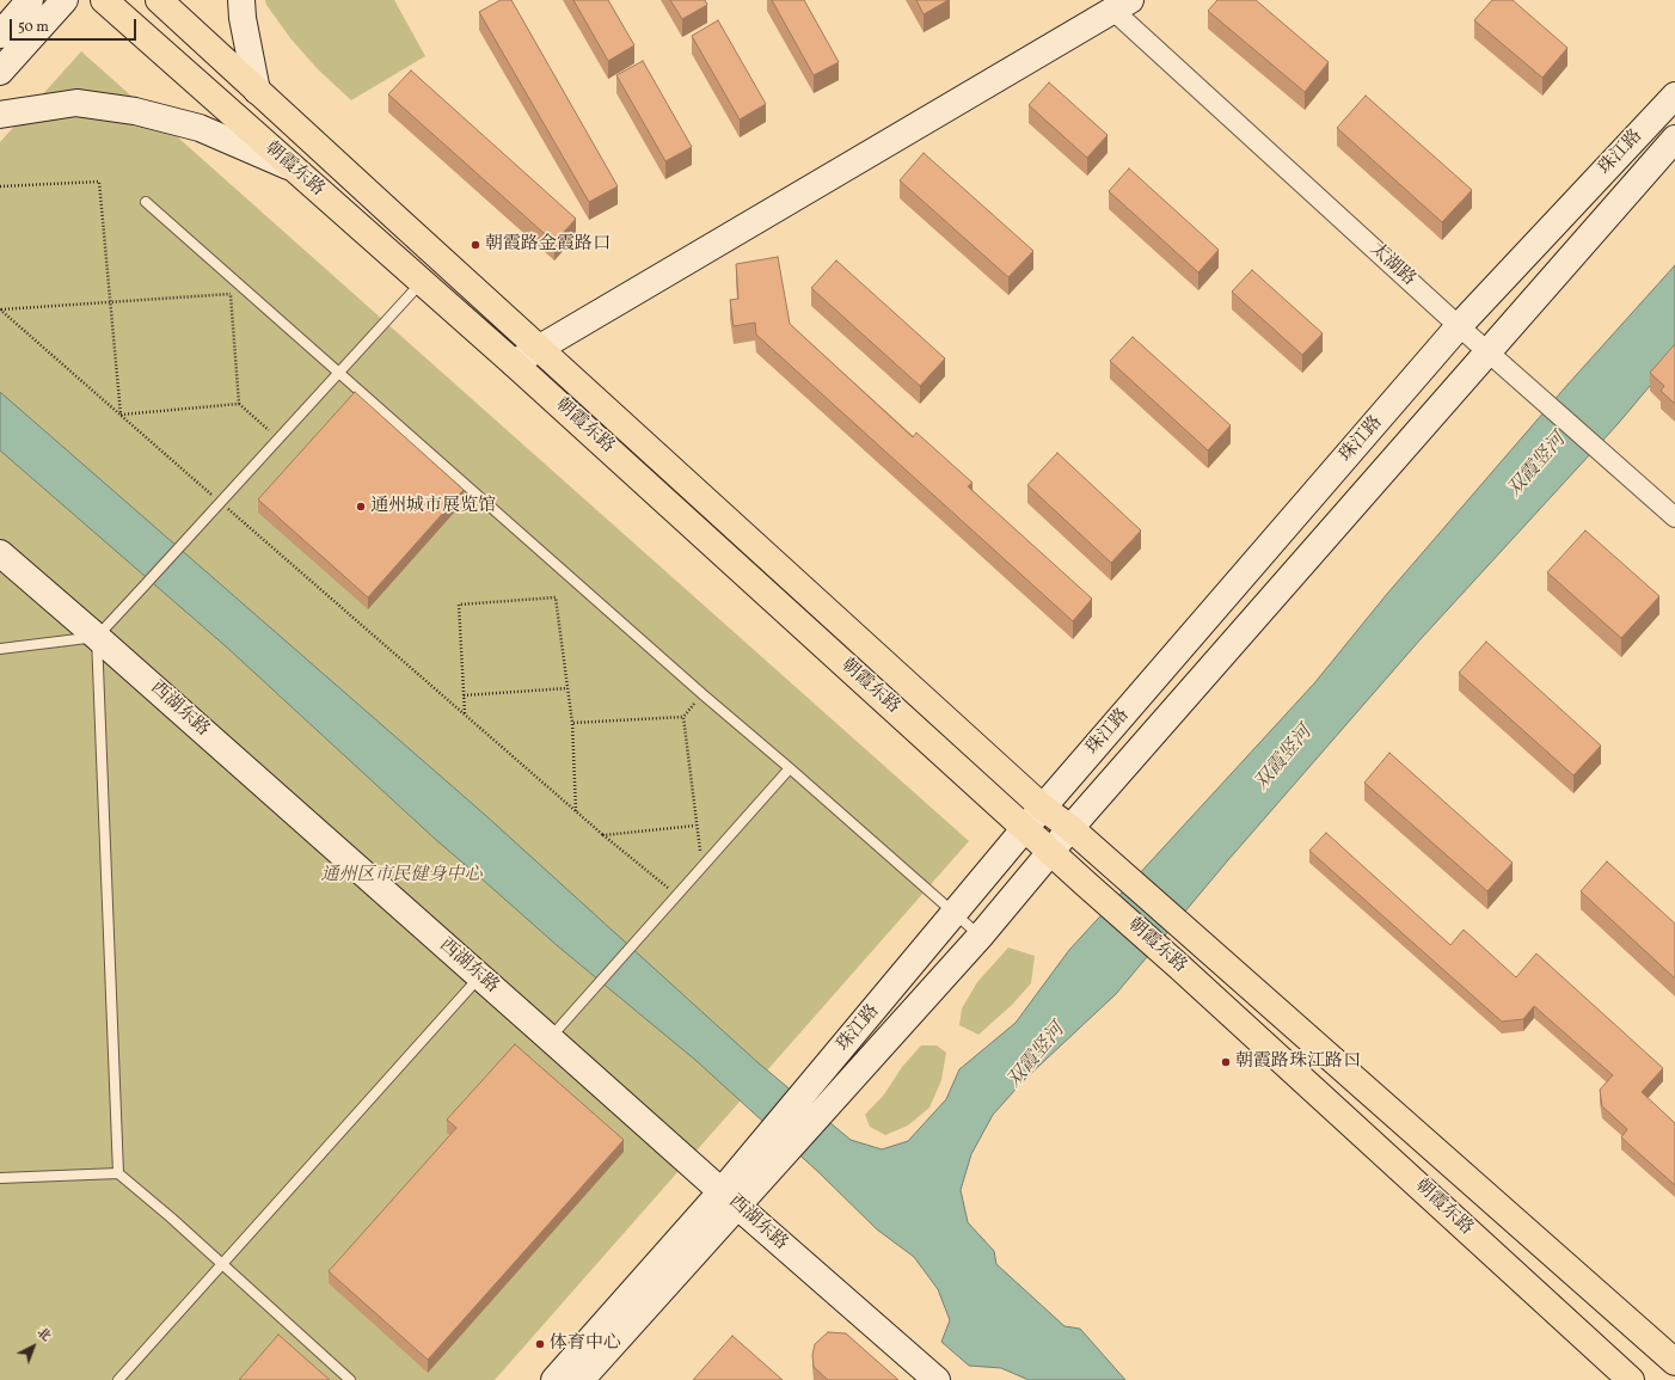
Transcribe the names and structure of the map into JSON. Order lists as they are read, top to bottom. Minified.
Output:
{"streets":{"main road":["朝霞东路"],"street":["珠江路","太湖路","西湖东路"]},"crossings":[["珠江路","朝霞东路"],["珠江路","太湖路"],["珠江路","西湖东路"]],"water":["双霞竖河"],"parks":["通州区市民健身中心"],"places":["朝霞路金霞路口","通州城市展览馆","朝霞路珠江路口","体育中心"],"scale_bar":"50 m","north":"top right"}
